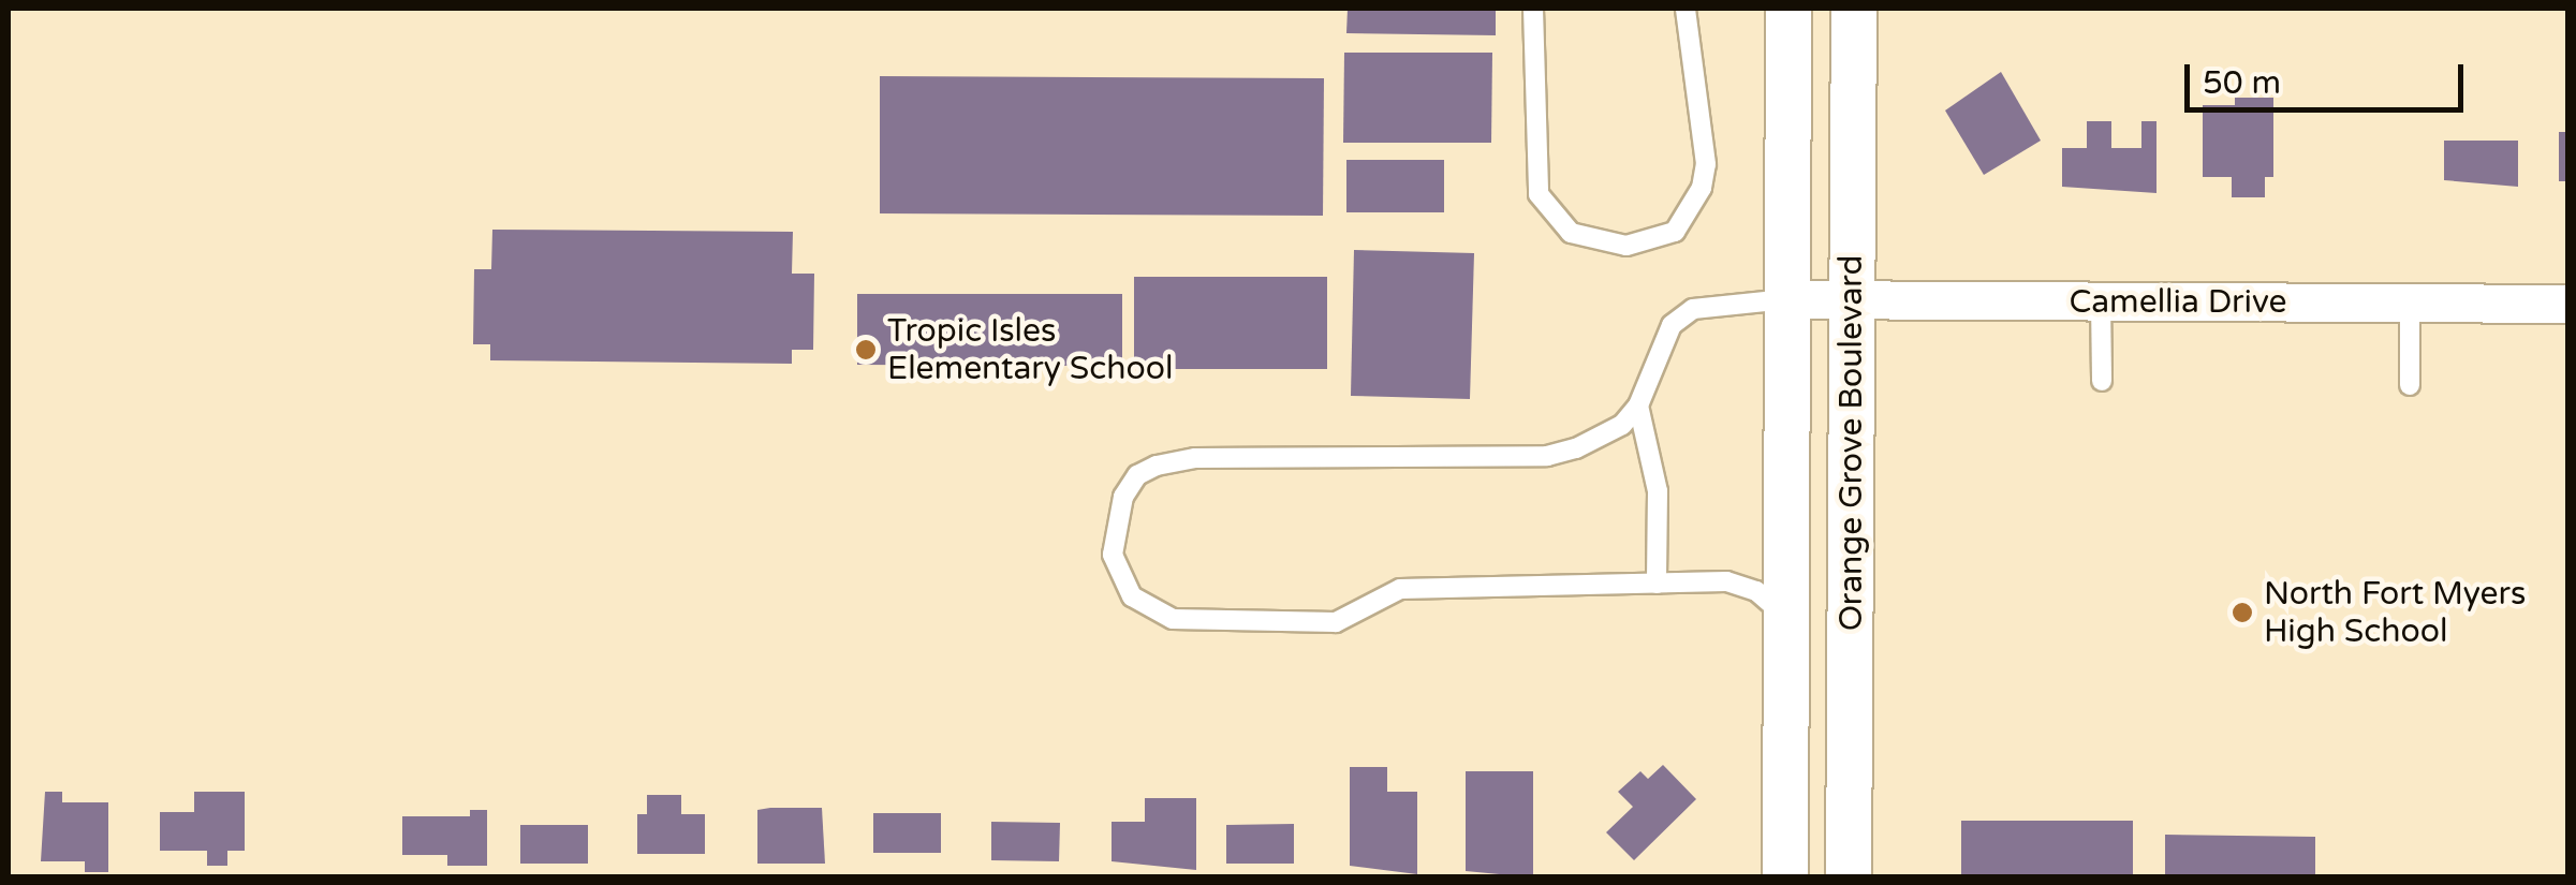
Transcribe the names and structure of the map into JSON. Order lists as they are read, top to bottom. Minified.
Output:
{"streets":{"street":["Camellia Drive","Orange Grove Boulevard"]},"crossings":[["Camellia Drive","Orange Grove Boulevard"]],"places":["Tropic Isles Elementary School","North Fort Myers High School"],"scale_bar":"50 m"}
